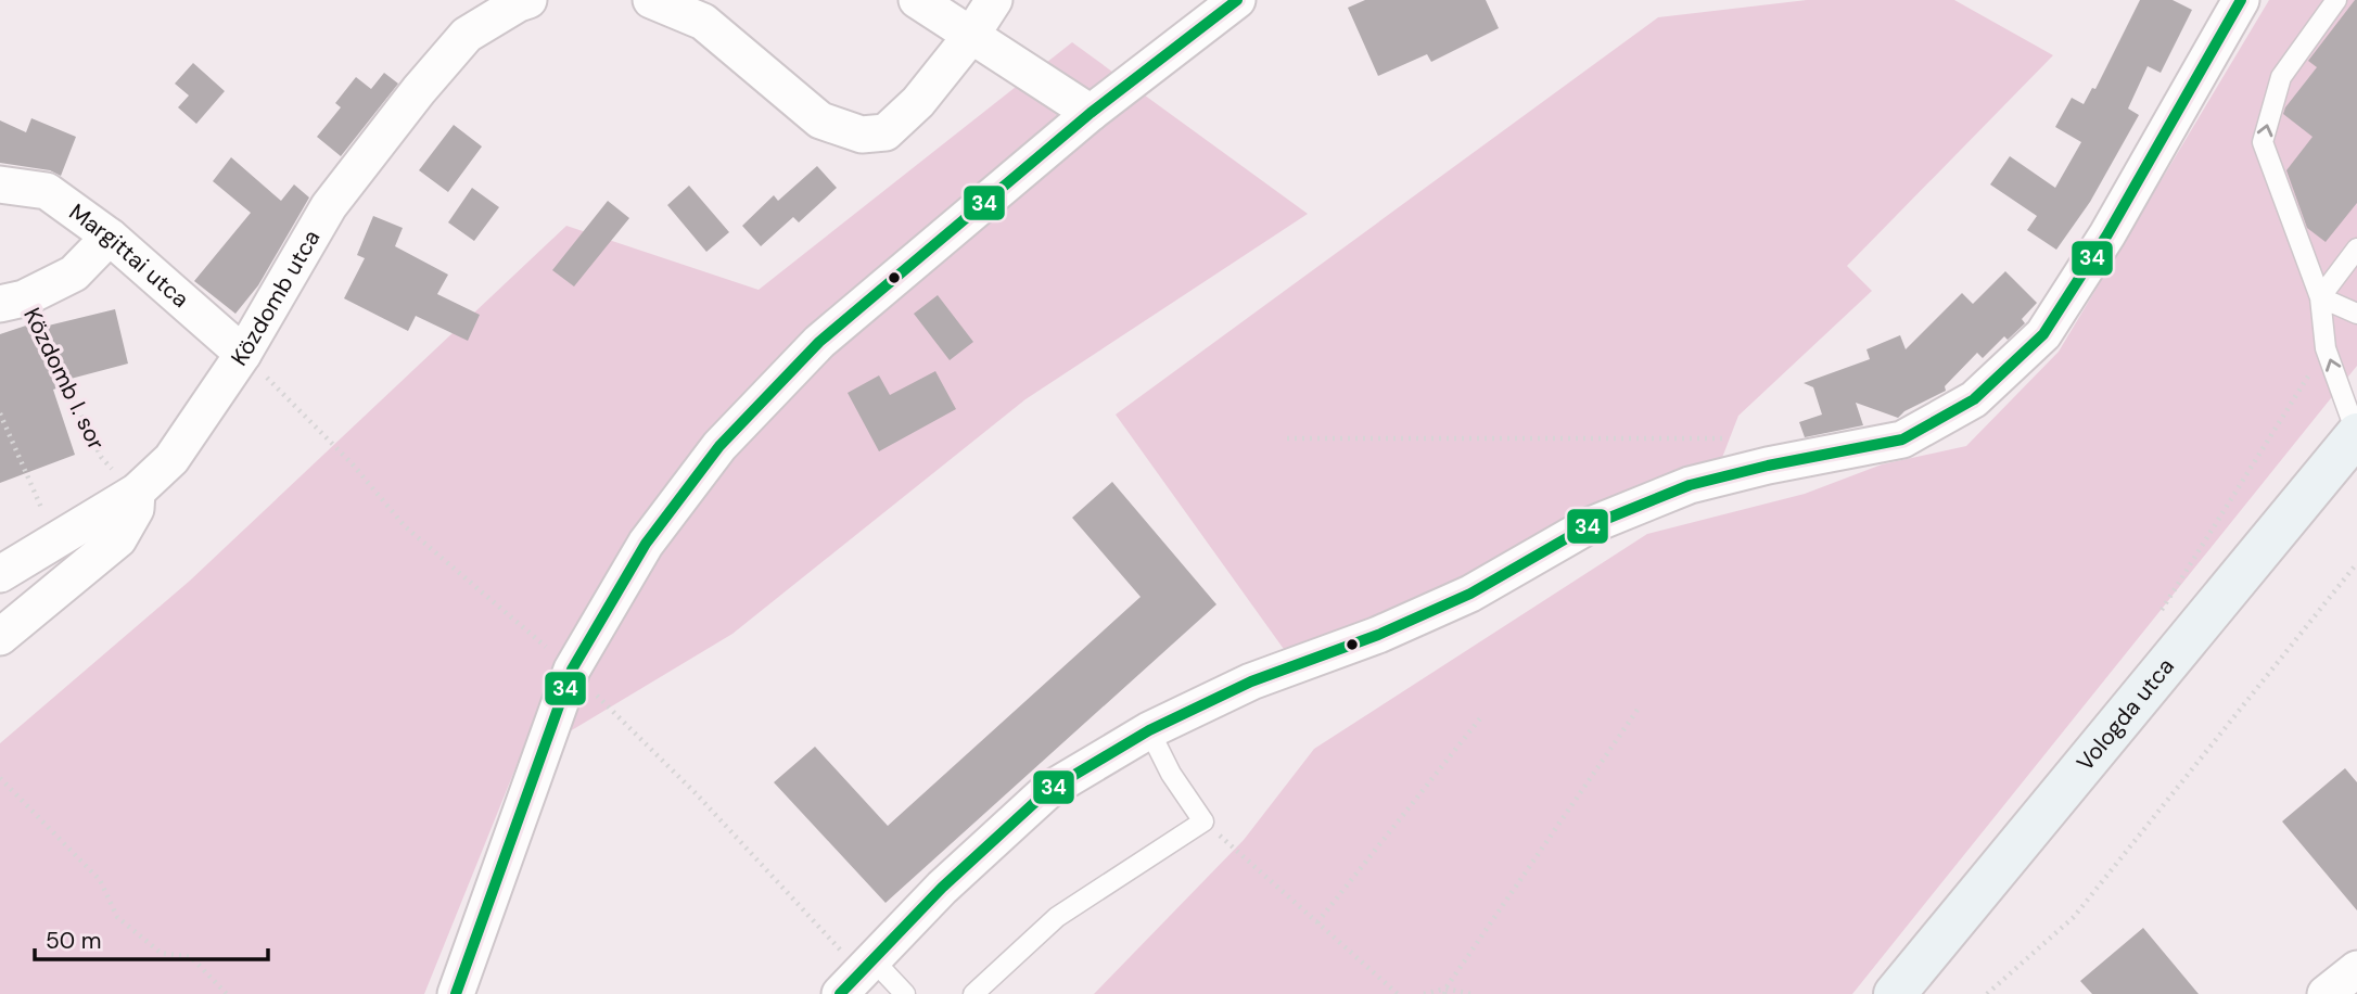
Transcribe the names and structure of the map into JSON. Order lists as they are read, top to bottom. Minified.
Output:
{"streets":{"street":["Margittai utca","Közdomb utca","Vologda utca"],"path":["Közdomb I. sor"]},"crossings":[["Margittai utca","Közdomb utca"],["Közdomb utca","Közdomb I. sor"]],"lines":["transit line 34"],"scale_bar":"50 m"}
